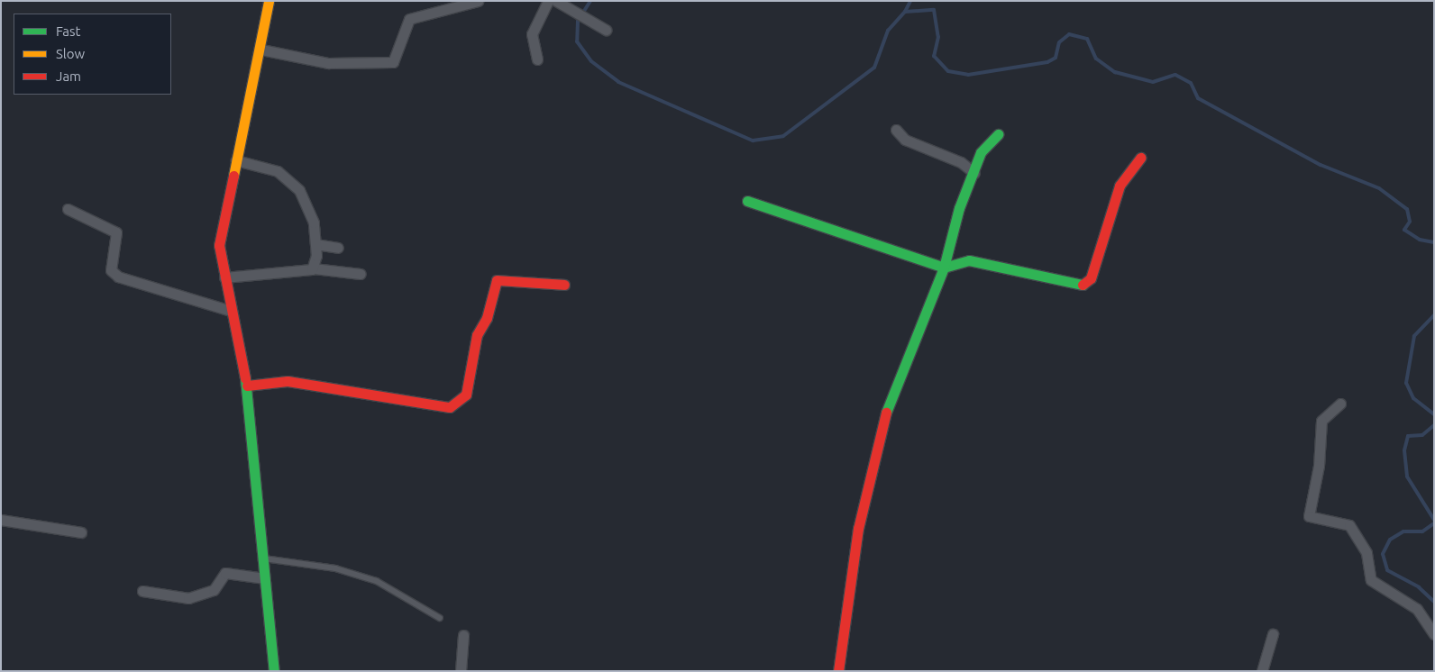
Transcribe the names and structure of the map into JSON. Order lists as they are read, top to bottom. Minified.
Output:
{"legend":["Fast","Slow","Jam"]}
